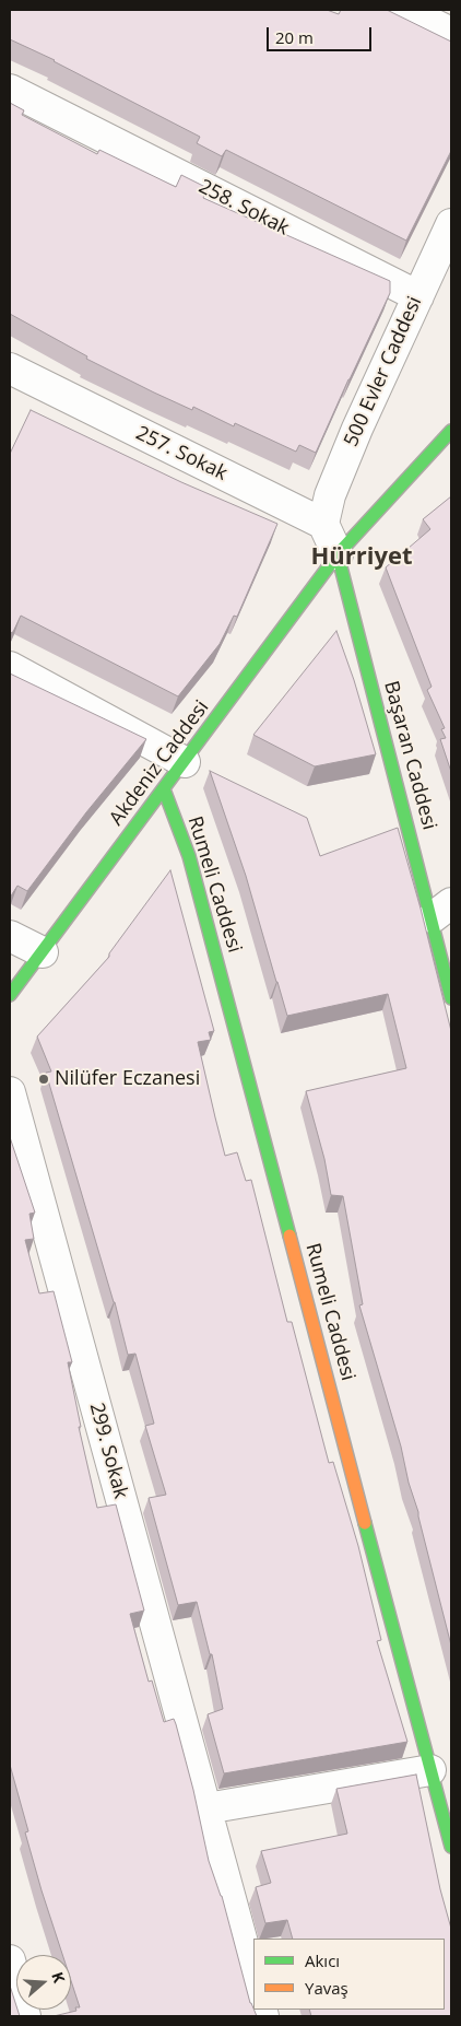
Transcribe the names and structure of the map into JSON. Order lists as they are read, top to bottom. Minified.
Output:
{"streets":{"street":["258. Sokak","500 Evler Caddesi","257. Sokak","Başaran Caddesi","Akdeniz Caddesi","Rumeli Caddesi","299. Sokak"]},"crossings":[["258. Sokak","500 Evler Caddesi"],["500 Evler Caddesi","257. Sokak"],["Başaran Caddesi","Akdeniz Caddesi"],["Akdeniz Caddesi","Rumeli Caddesi"]],"districts":["Hürriyet"],"places":["Nilüfer Eczanesi"],"legend":["Akıcı","Yavaş"],"scale_bar":"20 m","north":"right"}
